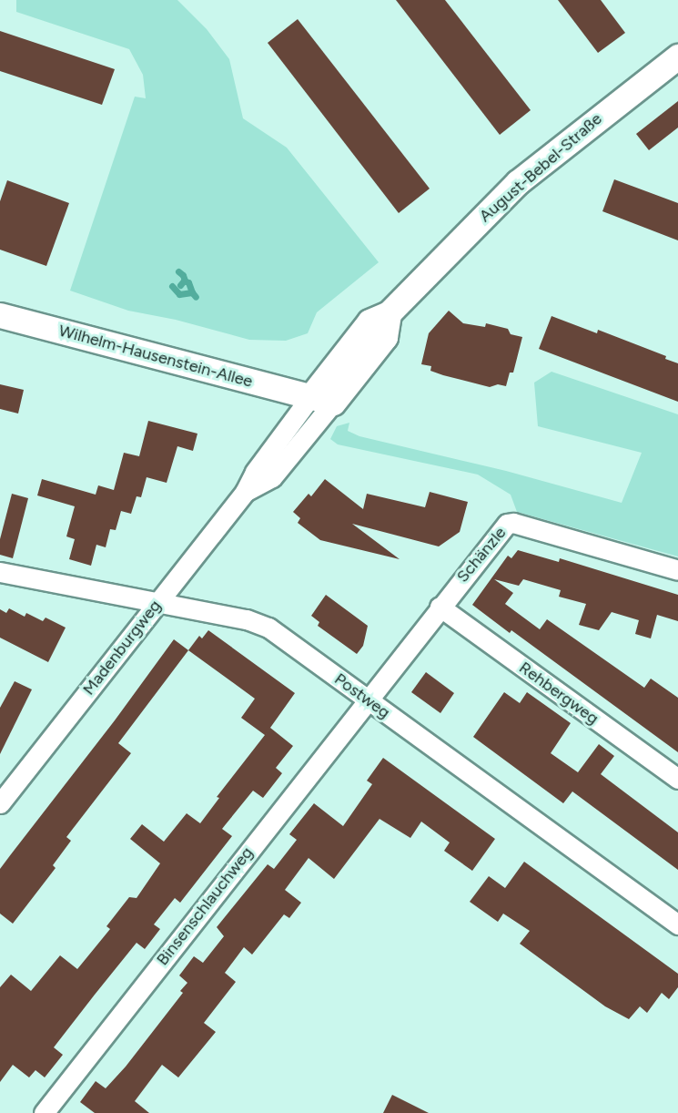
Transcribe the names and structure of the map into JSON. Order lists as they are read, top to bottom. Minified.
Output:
{"streets":{"street":["August-Bebel-Straße","Wilhelm-Hausenstein-Allee","Schänzle","Madenburgweg","Rehbergweg","Postweg","Binsenschlauchweg"]},"crossings":[["August-Bebel-Straße","Wilhelm-Hausenstein-Allee"],["August-Bebel-Straße","Madenburgweg"],["Wilhelm-Hausenstein-Allee","Madenburgweg"],["Schänzle","Rehbergweg"],["Schänzle","Postweg"],["Schänzle","Binsenschlauchweg"],["Madenburgweg","Postweg"],["Postweg","Binsenschlauchweg"]]}
